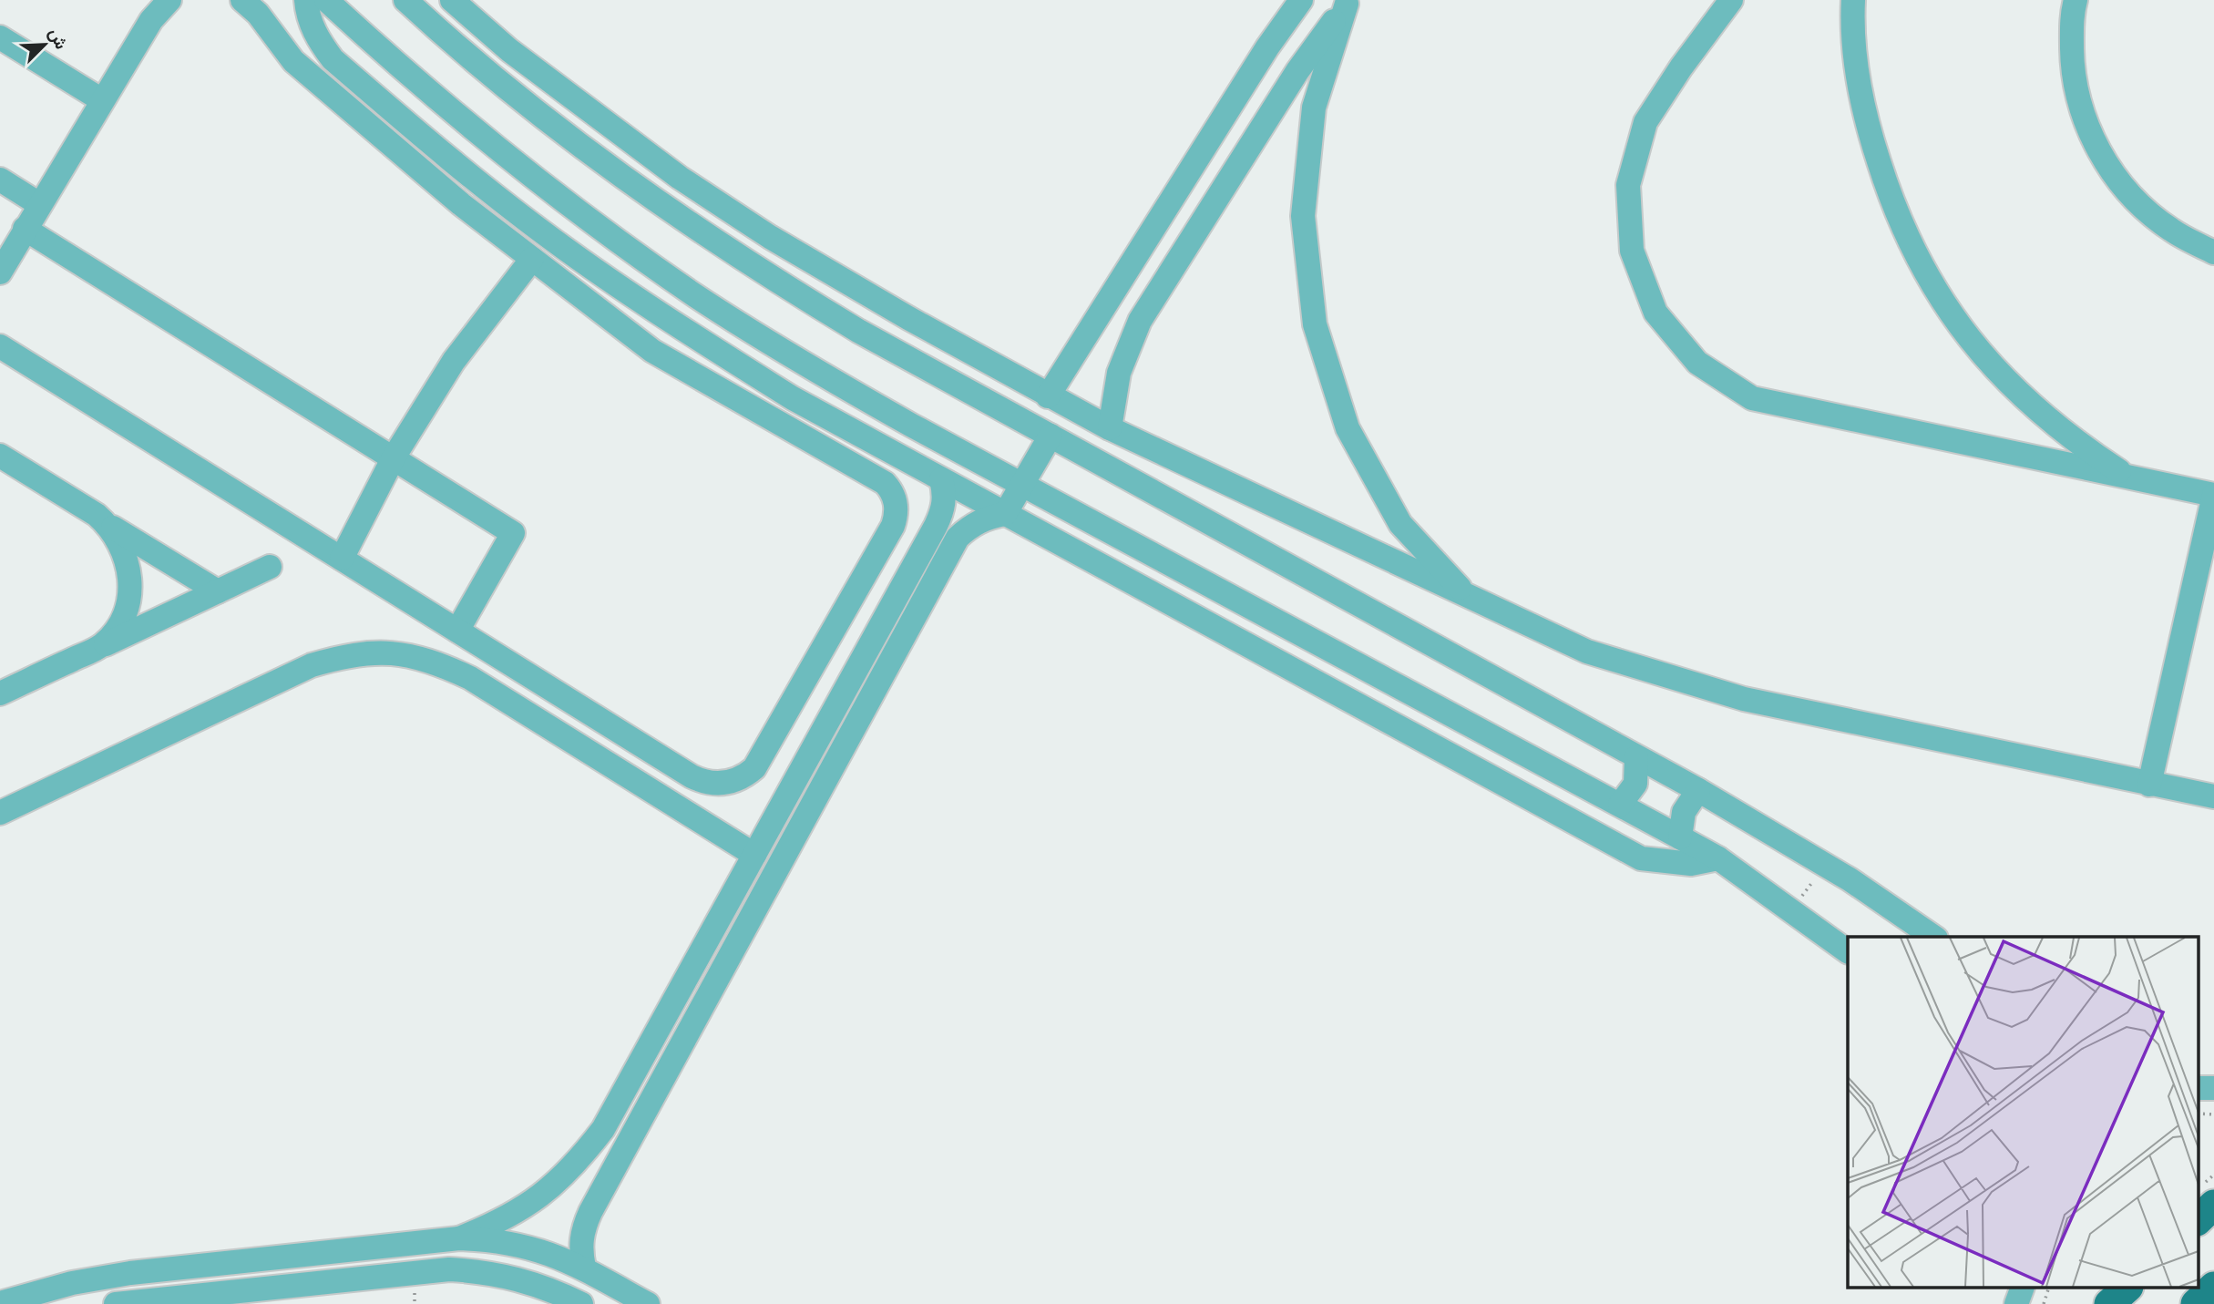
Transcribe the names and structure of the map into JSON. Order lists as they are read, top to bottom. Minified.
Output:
{"north":"top right"}
